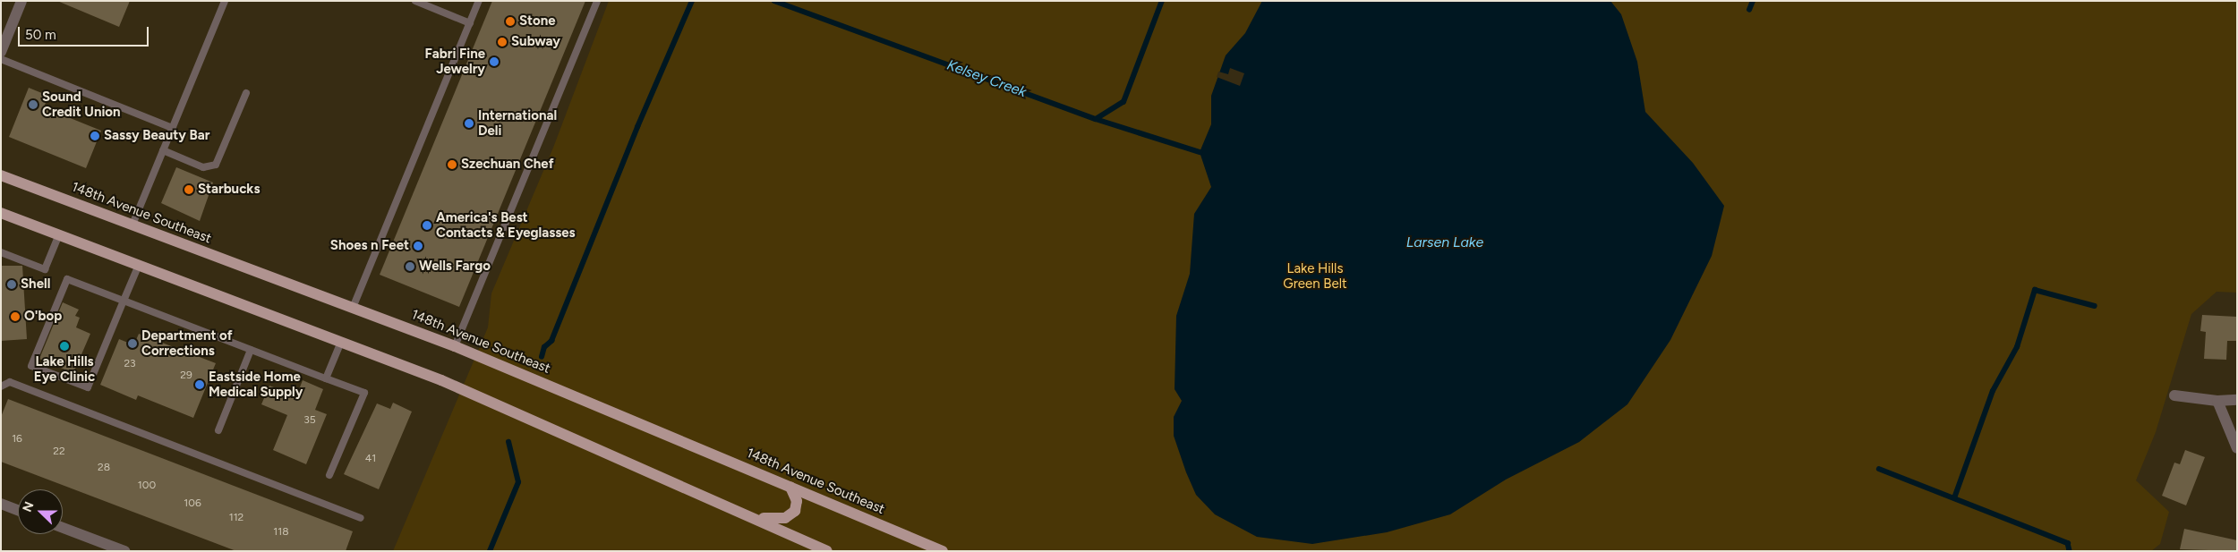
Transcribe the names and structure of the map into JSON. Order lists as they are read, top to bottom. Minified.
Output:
{"streets":{"main road":["148th Avenue Southeast"]},"water":["Kelsey Creek","Larsen Lake"],"parks":["Lake Hills Green Belt"],"places":["Stone","Subway","Fabri Fine Jewelry","Sound Credit Union","International Deli","Sassy Beauty Bar","Szechuan Chef","Starbucks","America's Best Contacts & Eyeglasses","Shoes n Feet","Wells Fargo","Shell","O'bop","Department of Corrections","Lake Hills Eye Clinic","Eastside Home Medical Supply"],"house_numbers":["23","29","35","16","22","41","28","100","106","112","118"],"scale_bar":"50 m","north":"left"}
